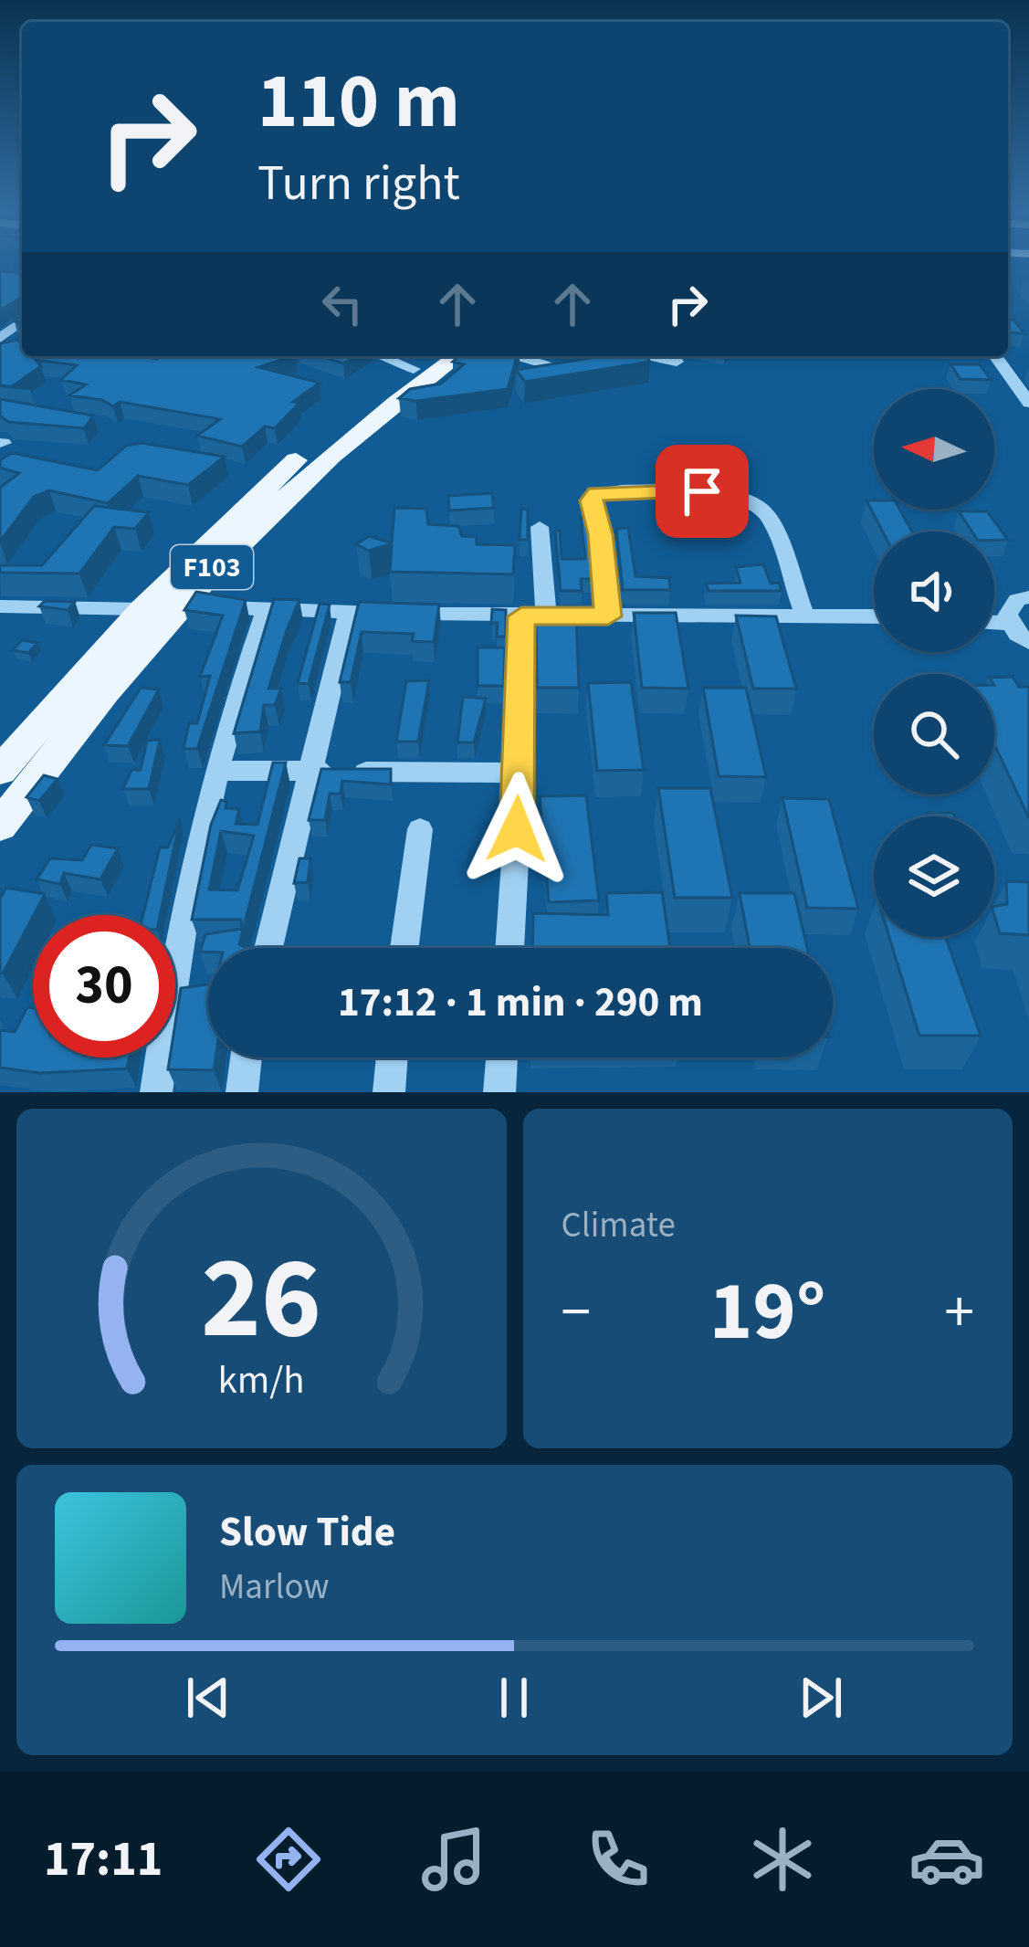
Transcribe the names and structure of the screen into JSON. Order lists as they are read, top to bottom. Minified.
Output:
{"streets":{"main road":["F103"]},"north":"left","page":{"turn":["110 m","Turn right"],"limit":"30","trip":"17:12 · 1 min · 290 m","tile":"Climate","heat":["−","19°","+"],"song":["Slow Tide","Marlow"],"tabs":"17:11","gauge":["26","km/h"]}}
